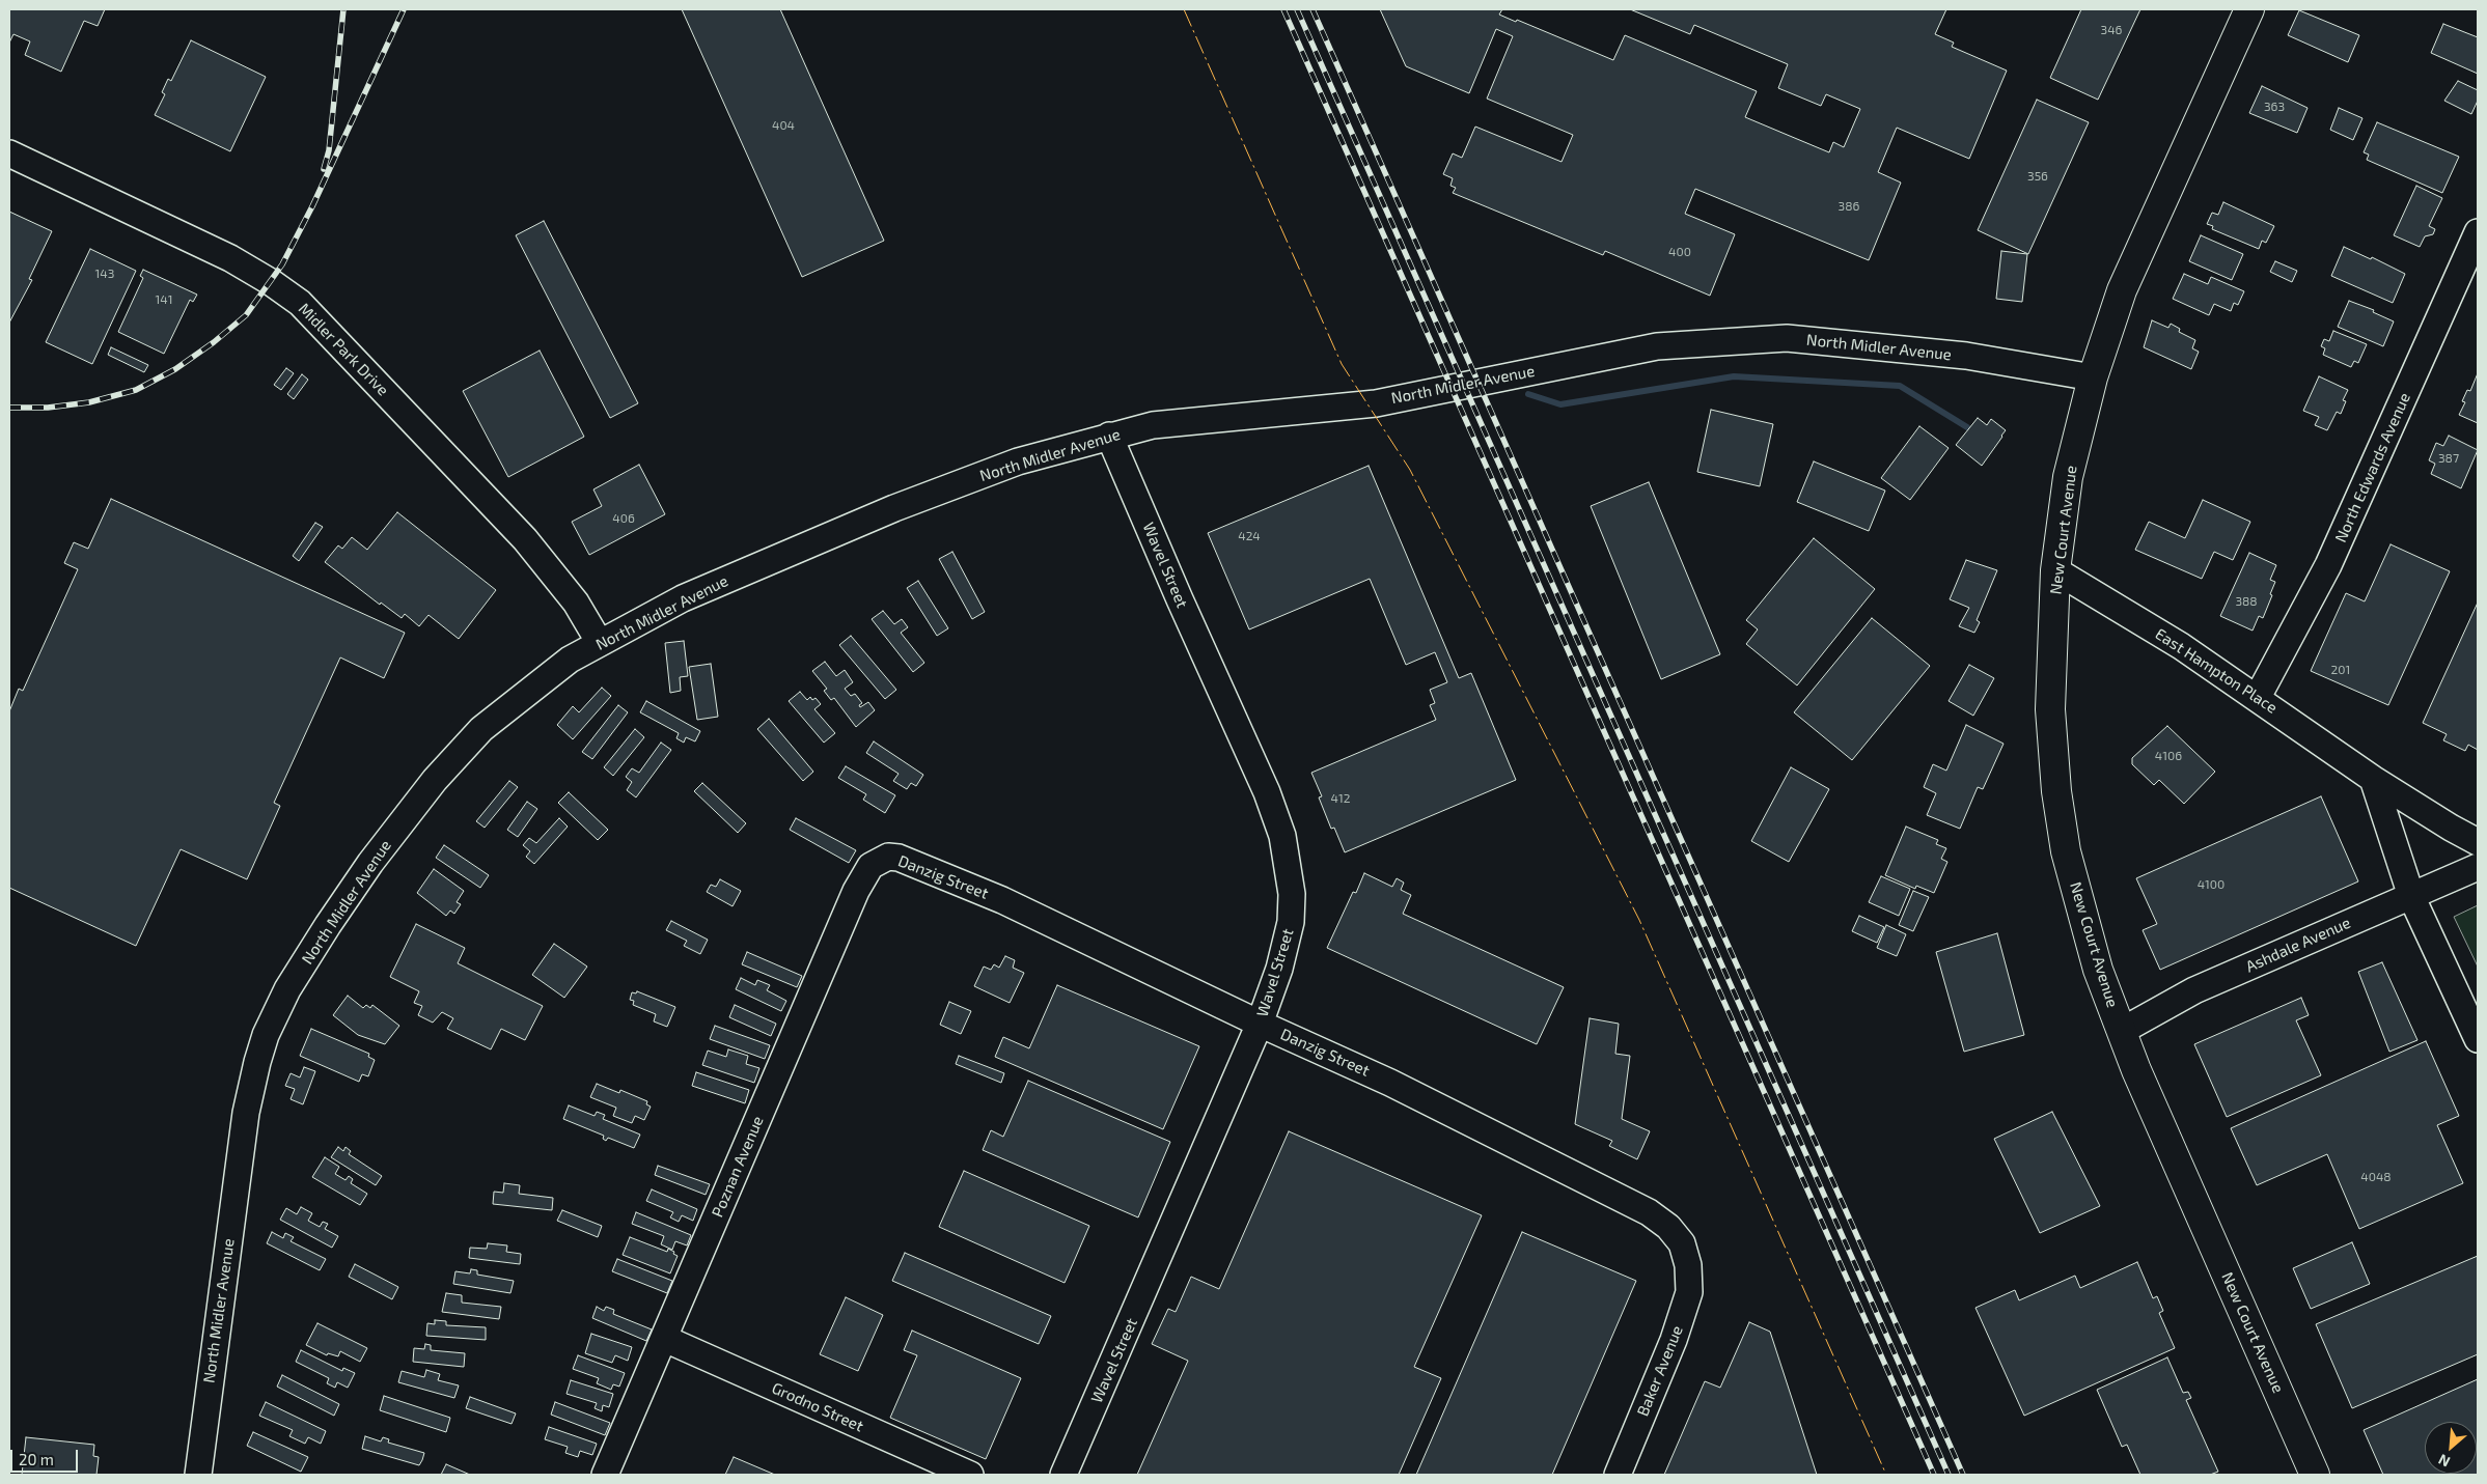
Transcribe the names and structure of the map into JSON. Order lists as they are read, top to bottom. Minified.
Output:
{"streets":{"main road":["New Court Avenue"],"street":["North Midler Avenue","Midler Park Drive","North Edwards Avenue","Wavel Street","East Hampton Place","Danzig Street","Ashdale Avenue","Poznan Avenue","Baker Avenue","Grodno Street"]},"crossings":[["North Midler Avenue","Midler Park Drive"],["North Midler Avenue","New Court Avenue"],["North Midler Avenue","Wavel Street"],["North Edwards Avenue","East Hampton Place"],["New Court Avenue","East Hampton Place"],["New Court Avenue","Ashdale Avenue"],["Wavel Street","Danzig Street"],["Danzig Street","Poznan Avenue"],["Danzig Street","Baker Avenue"],["Poznan Avenue","Grodno Street"]],"house_numbers":["346","363","404","356","386","400","143","141","387","406","424","388","201","4106","412","4100","4048"],"scale_bar":"20 m","north":"bottom left"}
